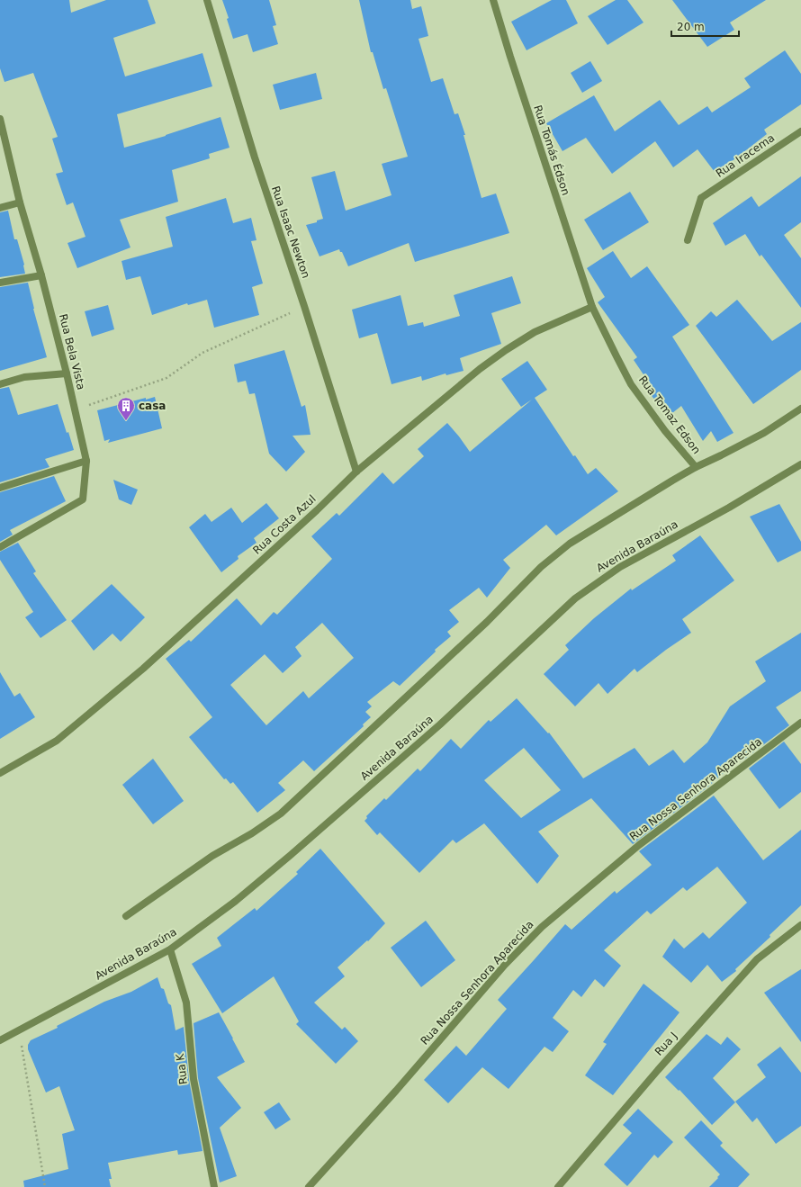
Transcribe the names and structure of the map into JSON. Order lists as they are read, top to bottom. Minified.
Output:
{"streets":{"street":["Rua Tomás Édson","Rua Iracema","Rua Isaac Newton","Rua Bela Vista","Rua Tomaz Edson","Rua Costa Azul","Avenida Baraúna","Rua Nossa Senhora Aparecida","Rua J","Rua K"]},"crossings":[["Rua Tomás Édson","Rua Tomaz Edson"],["Rua Tomás Édson","Rua Costa Azul"],["Rua Isaac Newton","Rua Costa Azul"],["Rua Tomaz Edson","Rua Costa Azul"],["Avenida Baraúna","Rua K"]],"places":{"building":["casa"]},"scale_bar":"20 m"}
